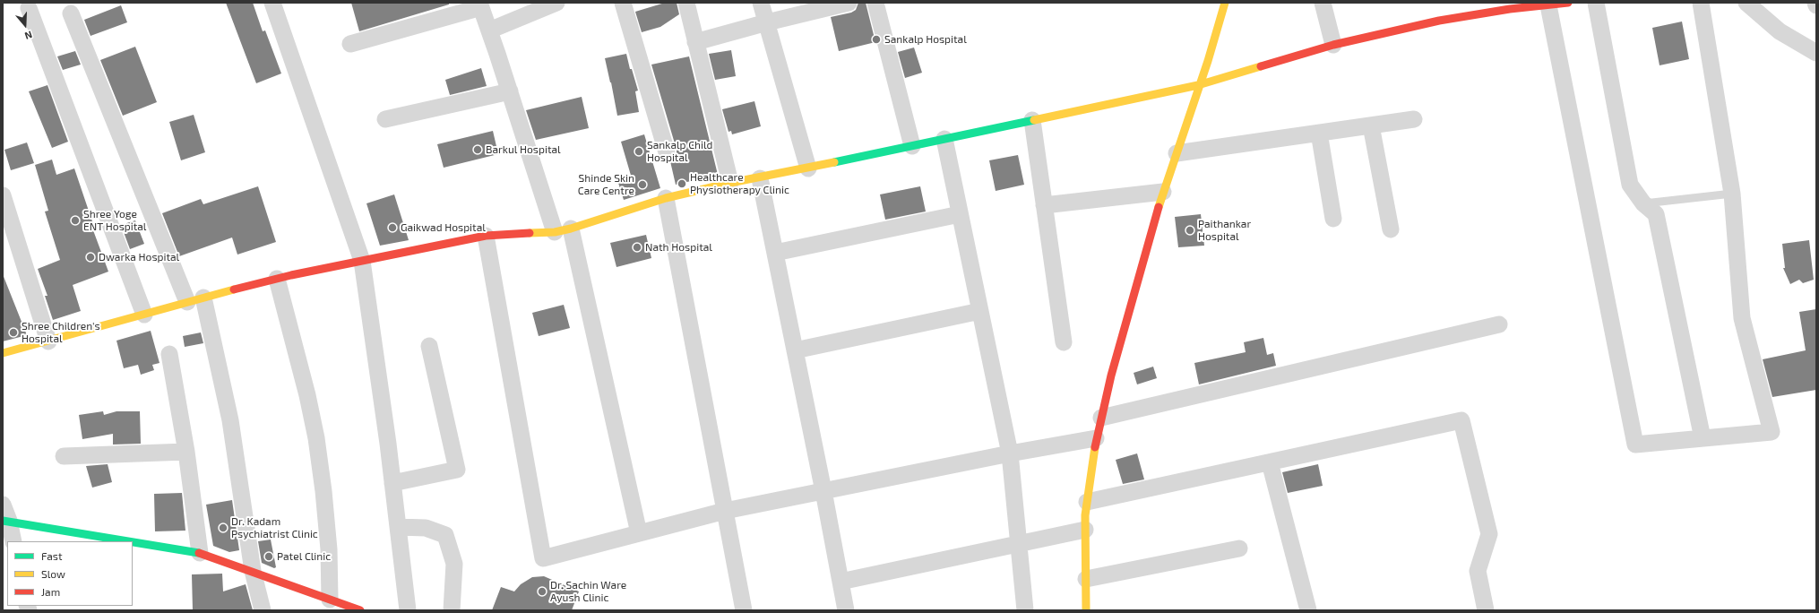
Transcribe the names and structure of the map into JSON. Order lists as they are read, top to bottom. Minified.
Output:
{"places":["Sankalp Hospital","Barkul Hospital","Sankalp Child Hospital","Healthcare Physiotherapy Clinic","Shinde Skin Care Centre","Shree Yoge ENT Hospital","Gaikwad Hospital","Paithankar Hospital","Nath Hospital","Dwarka Hospital","Shree Children's Hospital","Dr. Kadam Psychiatrist Clinic","Patel Clinic","Dr. Sachin Ware Ayush Clinic"],"legend":["Fast","Slow","Jam"],"north":"bottom"}
